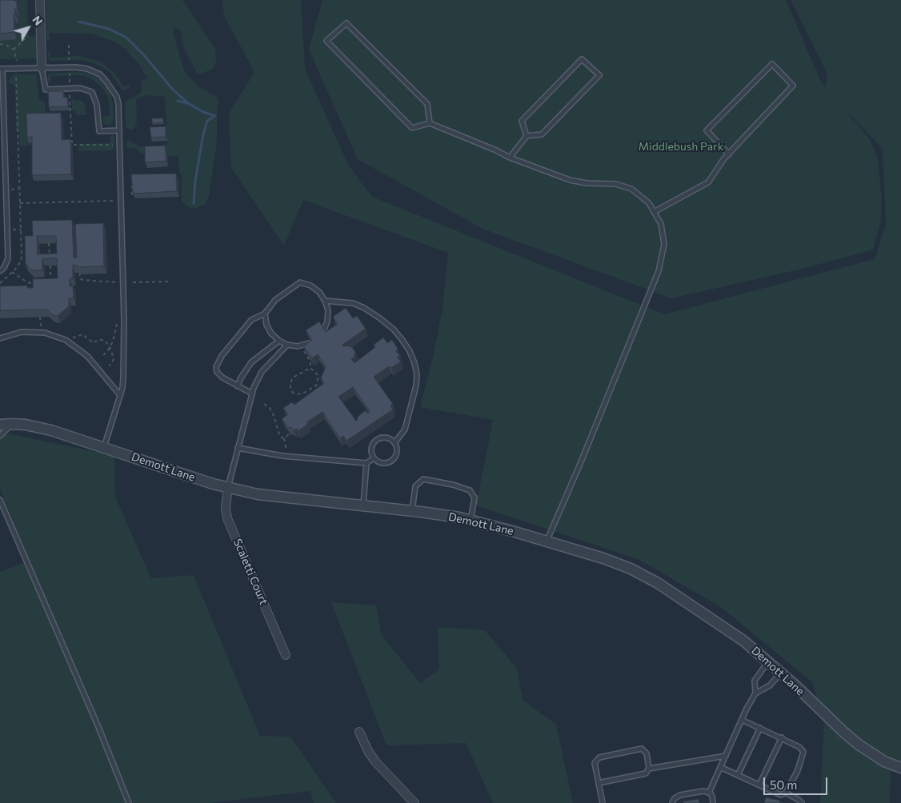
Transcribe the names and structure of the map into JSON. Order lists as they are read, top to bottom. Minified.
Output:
{"streets":{"street":["Demott Lane","Scaletti Court"]},"crossings":[["Demott Lane","Scaletti Court"]],"parks":["Middlebush Park"],"scale_bar":"50 m","north":"top right"}
